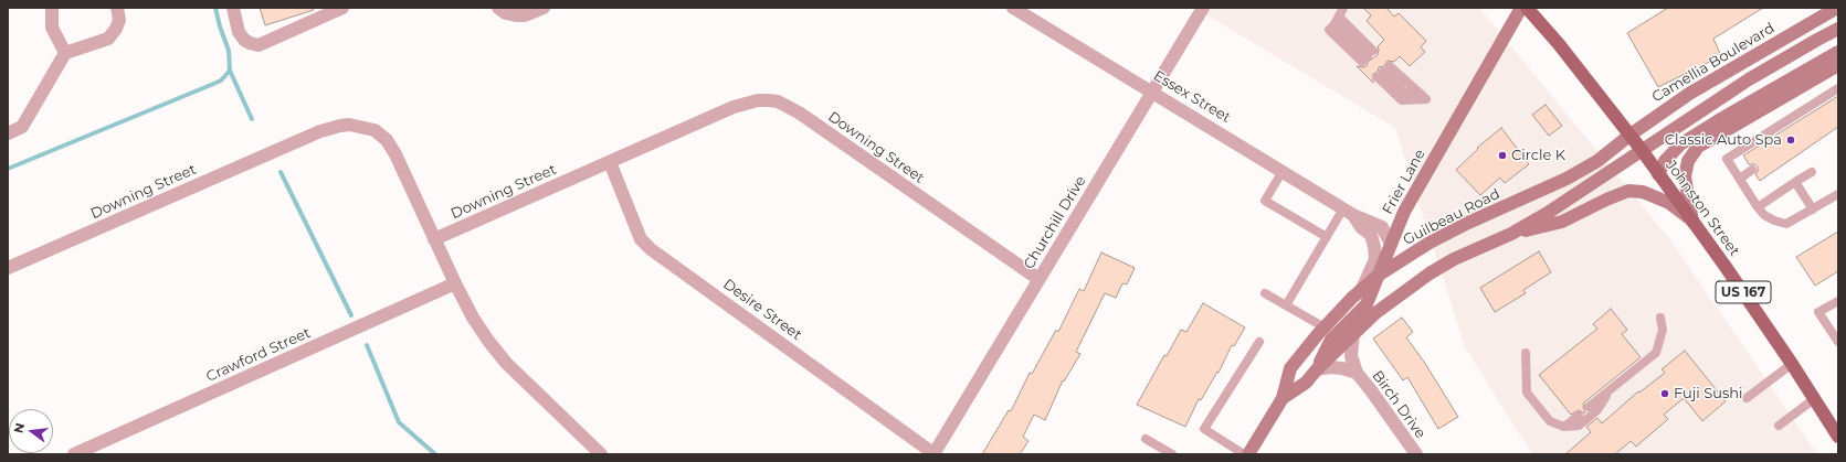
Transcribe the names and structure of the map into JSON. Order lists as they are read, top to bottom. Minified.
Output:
{"streets":{"main road":["Johnston Street","US 167"],"street":["Camellia Boulevard","Essex Street","Downing Street","Frier Lane","Guilbeau Road","Churchill Drive","Desire Street","Crawford Street","Birch Drive"]},"crossings":[["Camellia Boulevard","Johnston Street"],["Camellia Boulevard","Guilbeau Road"],["Essex Street","Frier Lane"],["Essex Street","Guilbeau Road"],["Essex Street","Churchill Drive"],["Downing Street","Churchill Drive"],["Downing Street","Desire Street"],["Frier Lane","Guilbeau Road"],["Frier Lane","Birch Drive"],["Johnston Street","Guilbeau Road"],["Guilbeau Road","Birch Drive"],["Churchill Drive","Desire Street"]],"places":["Classic Auto Spa","Circle K","Fuji Sushi"],"north":"left"}
